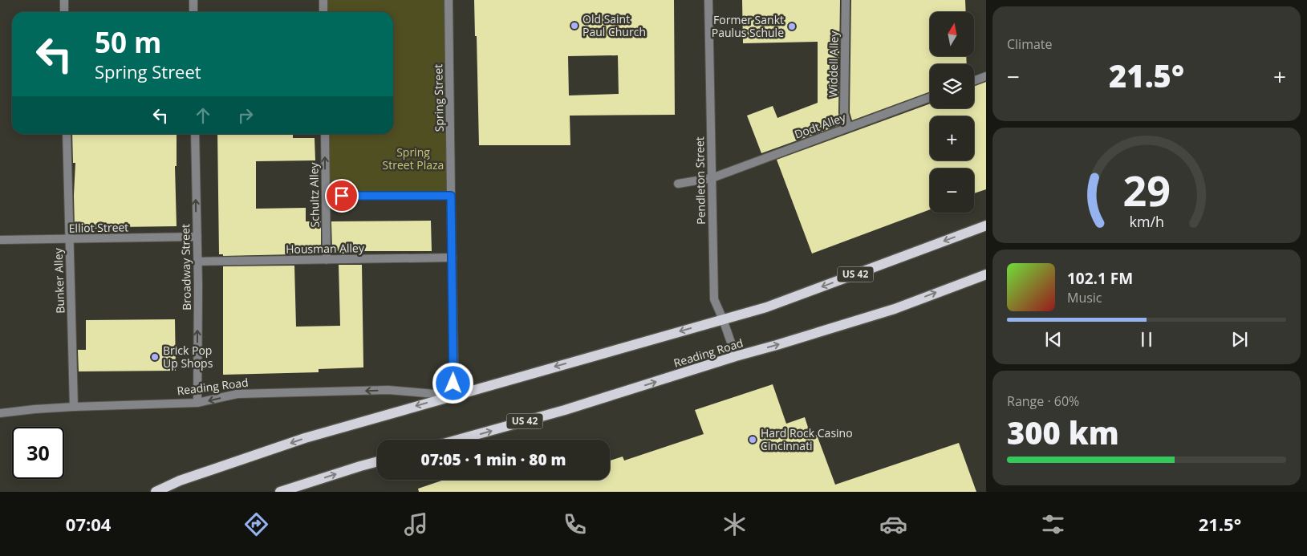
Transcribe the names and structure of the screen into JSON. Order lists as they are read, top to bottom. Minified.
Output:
{"streets":{"main road":["US 42","Reading Road"],"street":["Widdell Alley","Spring Street","Dodt Alley","Pendleton Street","Schultz Alley","Elliot Street","Housman Alley","Broadway Street","Bunker Alley"]},"crossings":[["Widdell Alley","Dodt Alley"],["Spring Street","Housman Alley"],["Spring Street","Reading Road"],["Dodt Alley","Pendleton Street"],["Pendleton Street","Reading Road"],["Schultz Alley","Housman Alley"],["Elliot Street","Broadway Street"],["Elliot Street","Bunker Alley"],["Housman Alley","Broadway Street"],["Broadway Street","Reading Road"],["Bunker Alley","Reading Road"]],"one_way":["Schultz Alley","Broadway Street"],"parks":["Spring Street Plaza"],"places":["Old Saint Paul Church","Former Sankt Paulus Schule","Brick Pop Up Shops","Hard Rock Casino Cincinnati"],"north":"top","page":{"tile":["Climate",["Range · 60%","300 km"]],"map_buttons":["+","−"],"turn":["50 m","Spring Street"],"heat":["−","21.5°","+"],"song":["102.1 FM","Music"],"limit":"30","trip":"07:05 · 1 min · 80 m","tabs":["07:04","21.5°"],"gauge":["29","km/h"]}}
